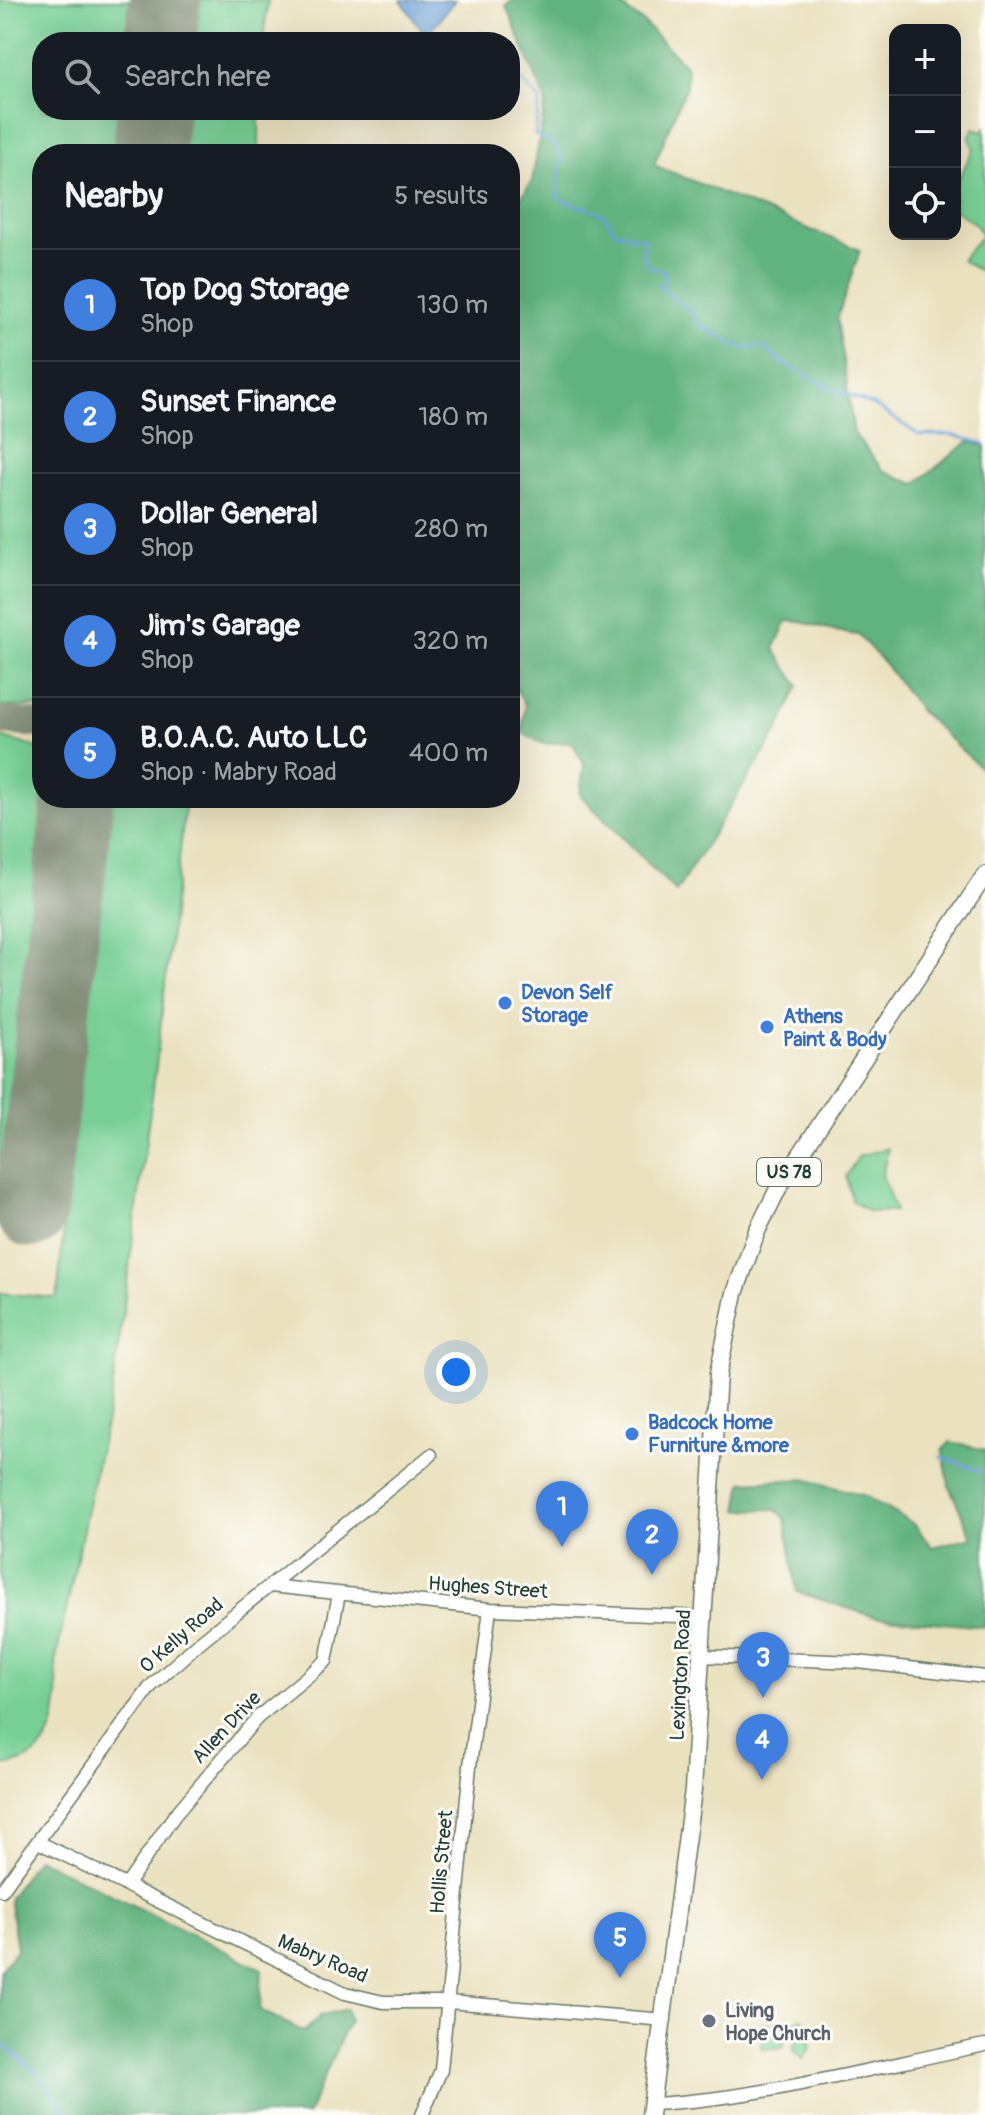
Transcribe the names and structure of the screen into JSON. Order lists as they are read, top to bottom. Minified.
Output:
{"streets":{"highway":["US 78","Lexington Road"],"street":["Hughes Street","O Kelly Road","Allen Drive","Hollis Street","Mabry Road"]},"crossings":[["Hughes Street","O Kelly Road"],["Hughes Street","Lexington Road"],["Hughes Street","Allen Drive"],["Hughes Street","Hollis Street"],["O Kelly Road","Mabry Road"],["Lexington Road","Mabry Road"],["Allen Drive","Mabry Road"],["Hollis Street","Mabry Road"]],"places":["Devon Self Storage","Athens Paint & Body","Badcock Home Furniture &more","Living Hope Church"],"page":{"map_buttons":["+","−"],"search":"Search here","heading":["Nearby","5 results"],"list":[{"mark":"1","name":"Top Dog Storage","note":"Shop","value":"130 m"},{"mark":"2","name":"Sunset Finance","note":"Shop","value":"180 m"},{"mark":"3","name":"Dollar General","note":"Shop","value":"280 m"},{"mark":"4","name":"Jim's Garage","note":"Shop","value":"320 m"},{"mark":"5","name":"B.O.A.C. Auto LLC","note":"Shop · Mabry Road","value":"400 m"}],"pins":["1","2","3","4","5"]}}
